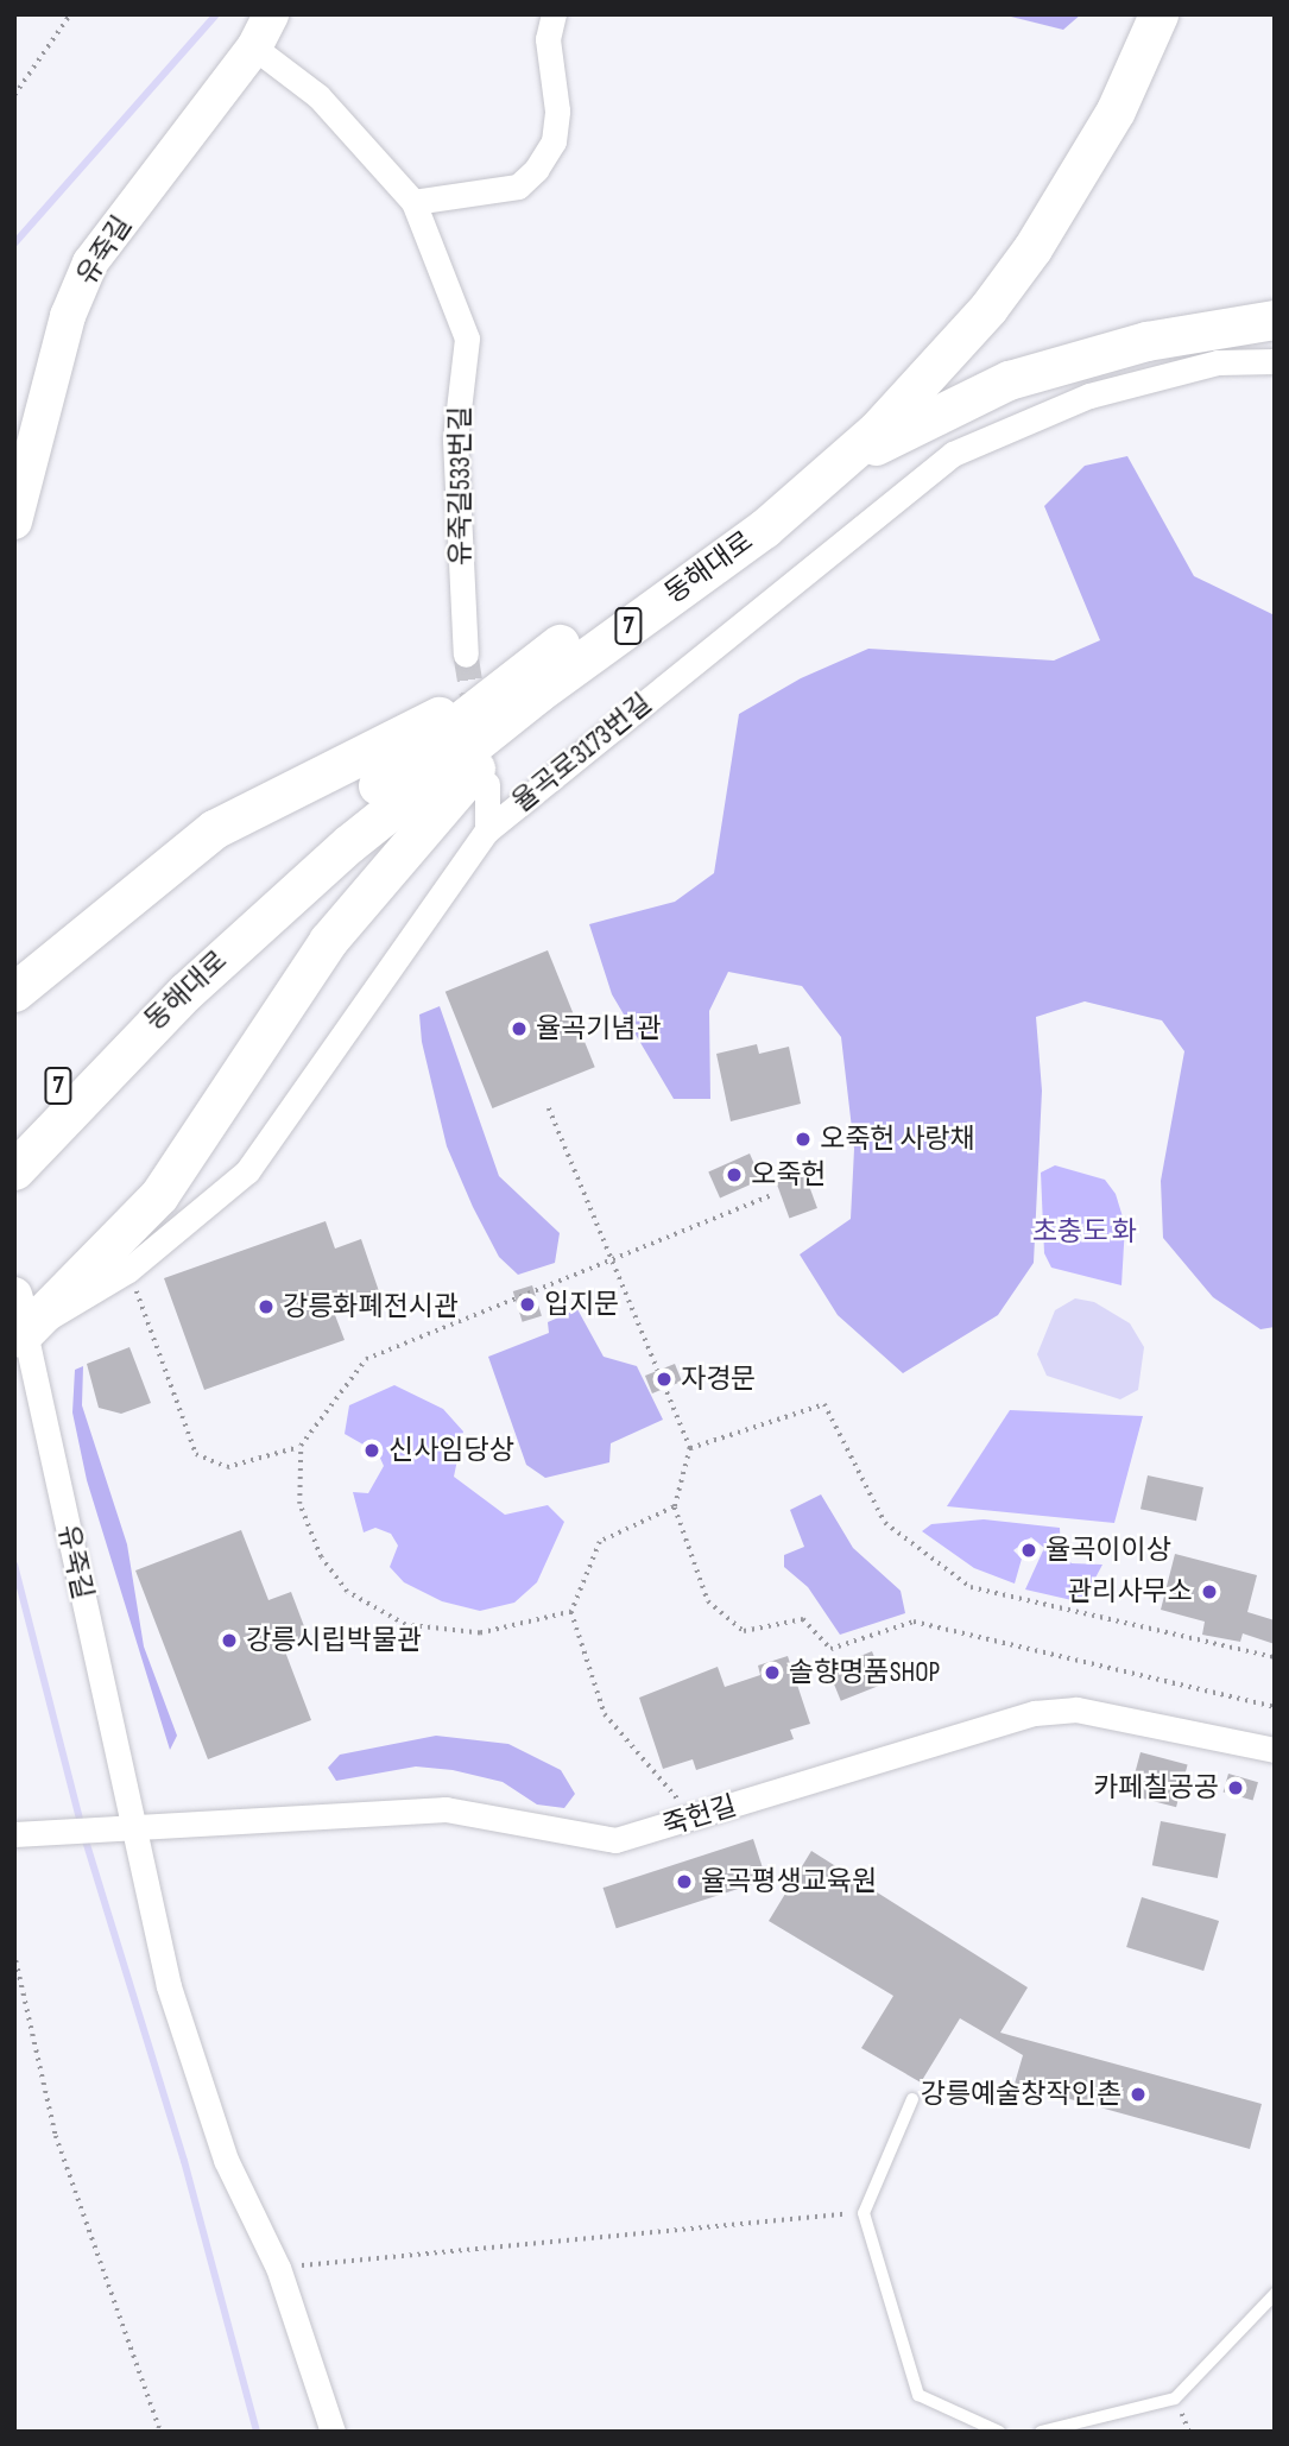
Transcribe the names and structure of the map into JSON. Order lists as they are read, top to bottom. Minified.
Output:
{"streets":{"main road":["동해대로","7"],"street":["유죽길","유죽길533번길","율곡로3173번길","죽헌길"]},"crossings":[["유죽길","유죽길533번길"],["유죽길","율곡로3173번길"],["유죽길","죽헌길"]],"parks":["초충도 화"],"places":["율곡기념관","오죽헌 사랑채","오죽헌","입지문","강릉화폐전시관","자경문","신사임당상","율곡이이상","관리사무소","강릉시립박물관","솔향명품SHOP","카페칠공공","율곡평생교육원","강릉예술창작인촌"]}
